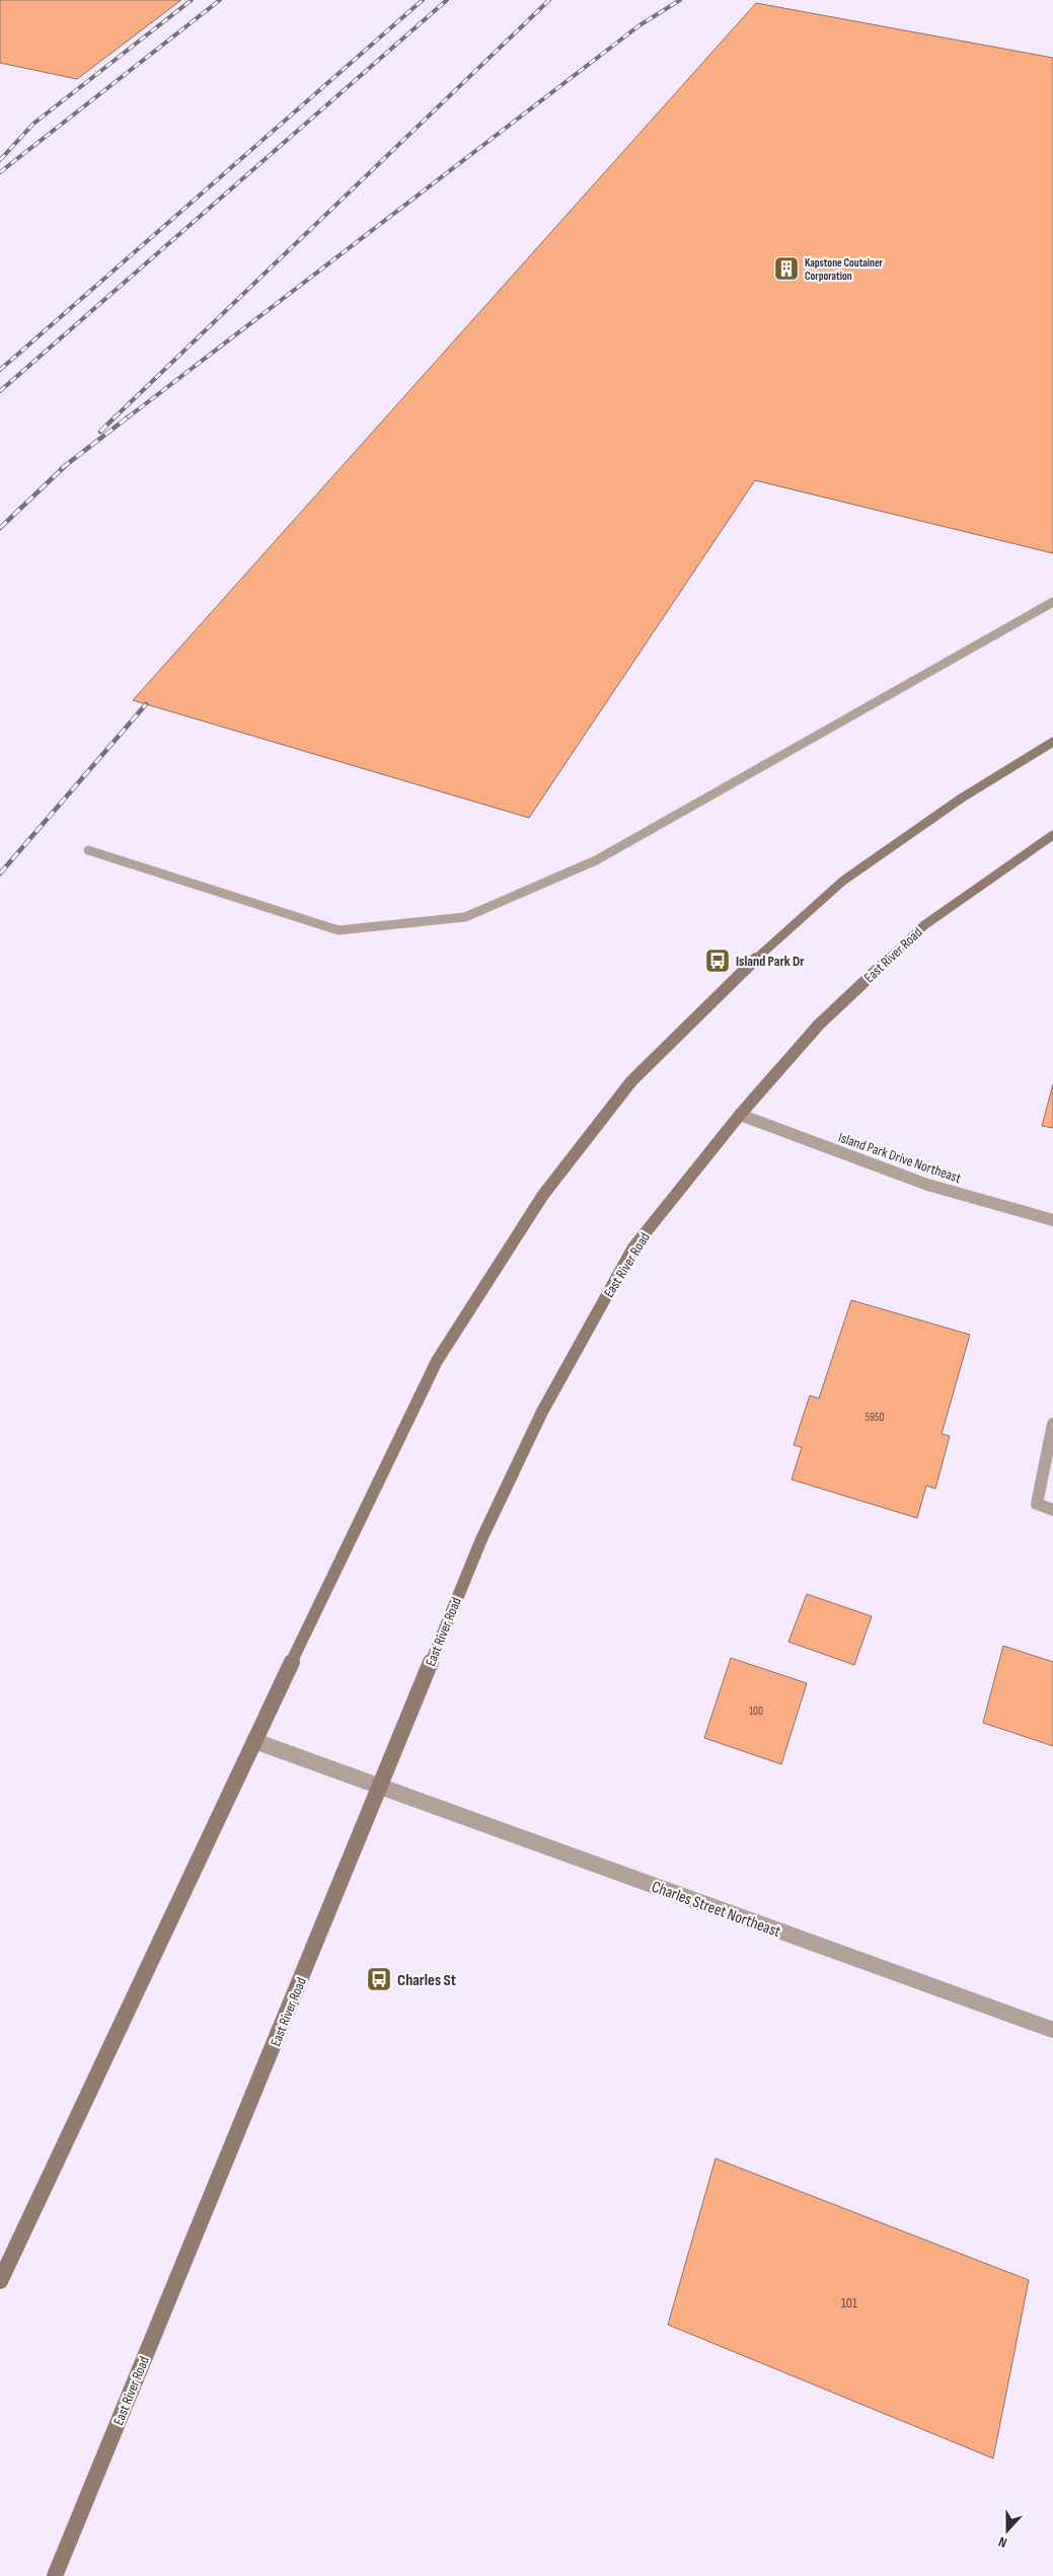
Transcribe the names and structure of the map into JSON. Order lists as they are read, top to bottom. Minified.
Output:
{"streets":{"main road":["East River Road"],"street":["Island Park Drive Northeast","Charles Street Northeast"]},"crossings":[["East River Road","Island Park Drive Northeast"],["East River Road","Charles Street Northeast"]],"places":{"building":["Kapstone Coutainer Corporation"],"bus stop":["Island Park Dr","Charles St"]},"house_numbers":["5950","100","101"],"north":"bottom"}
